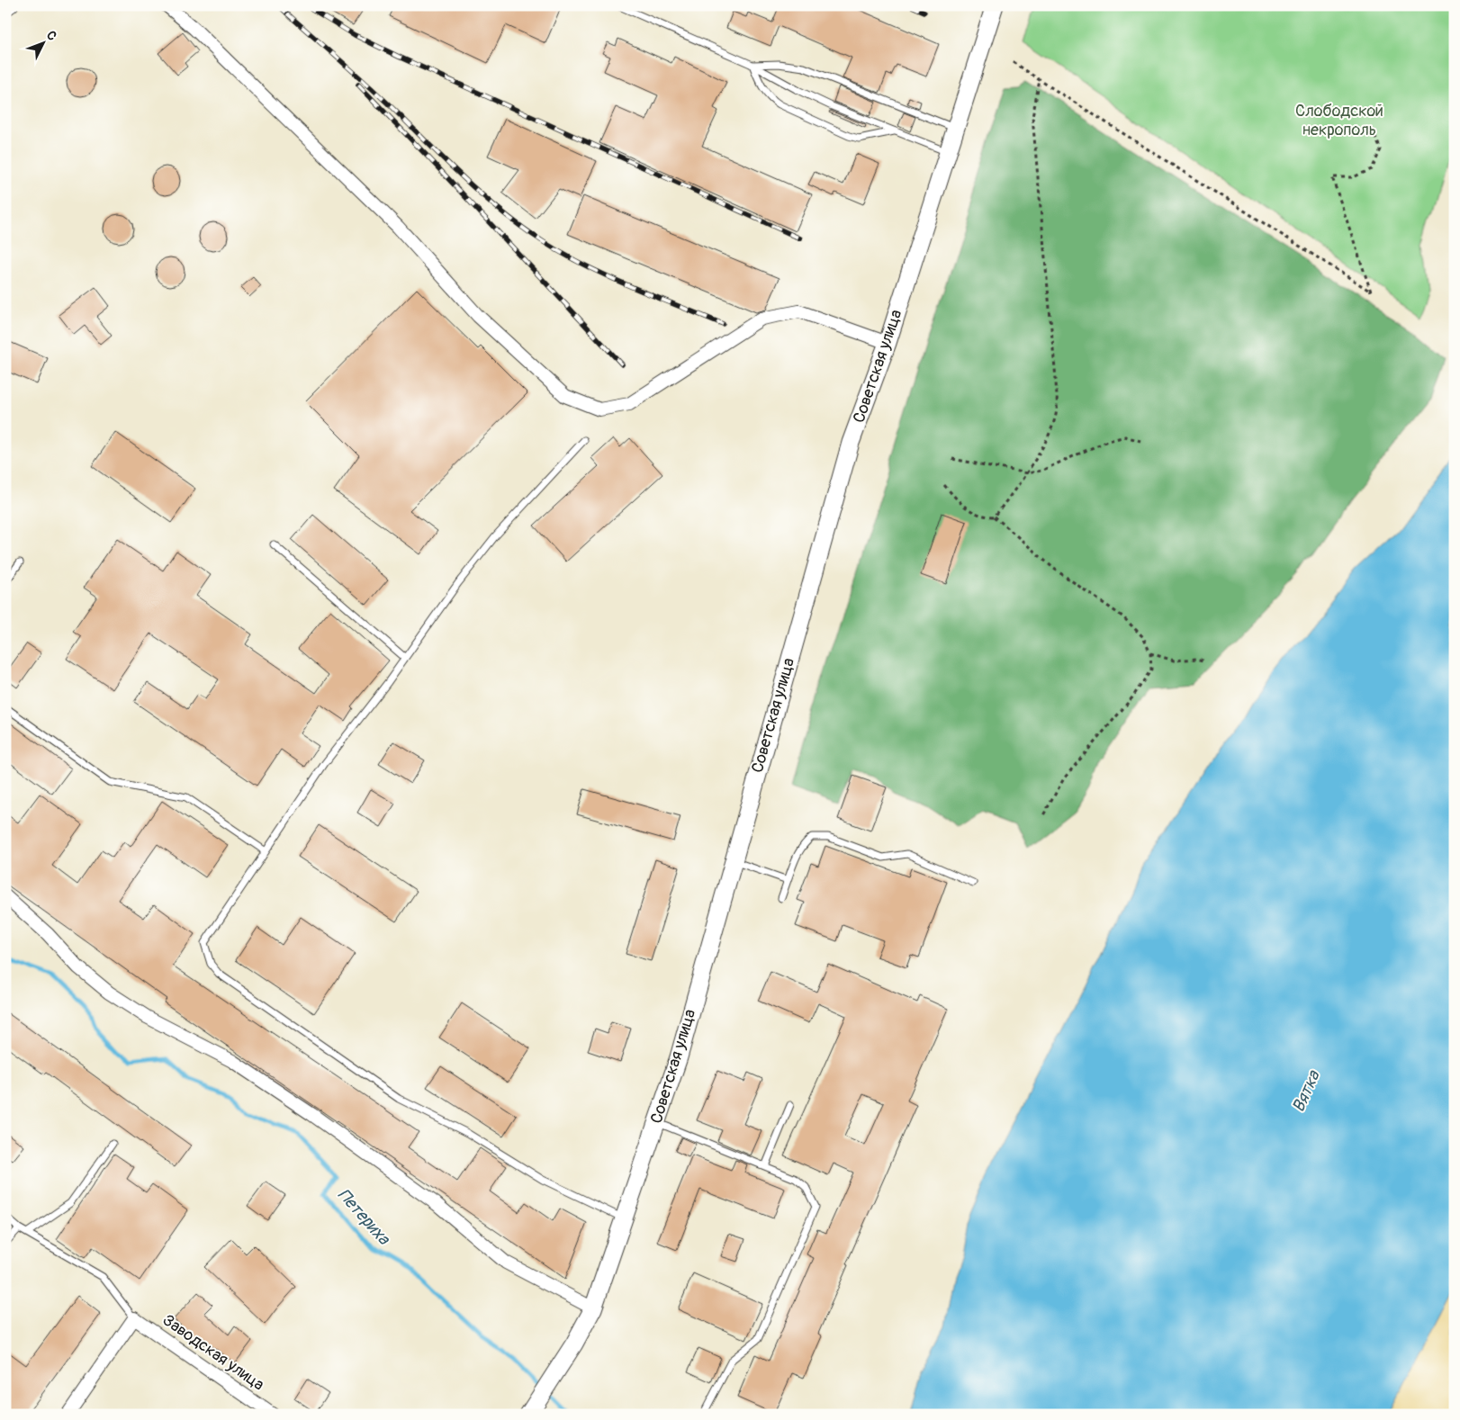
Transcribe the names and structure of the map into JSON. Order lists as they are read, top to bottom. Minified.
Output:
{"streets":{"main road":["Советская улица"],"street":["Заводская улица"]},"water":["Вятка","Петериха"],"parks":["Слободской некрополь"],"north":"top right"}
